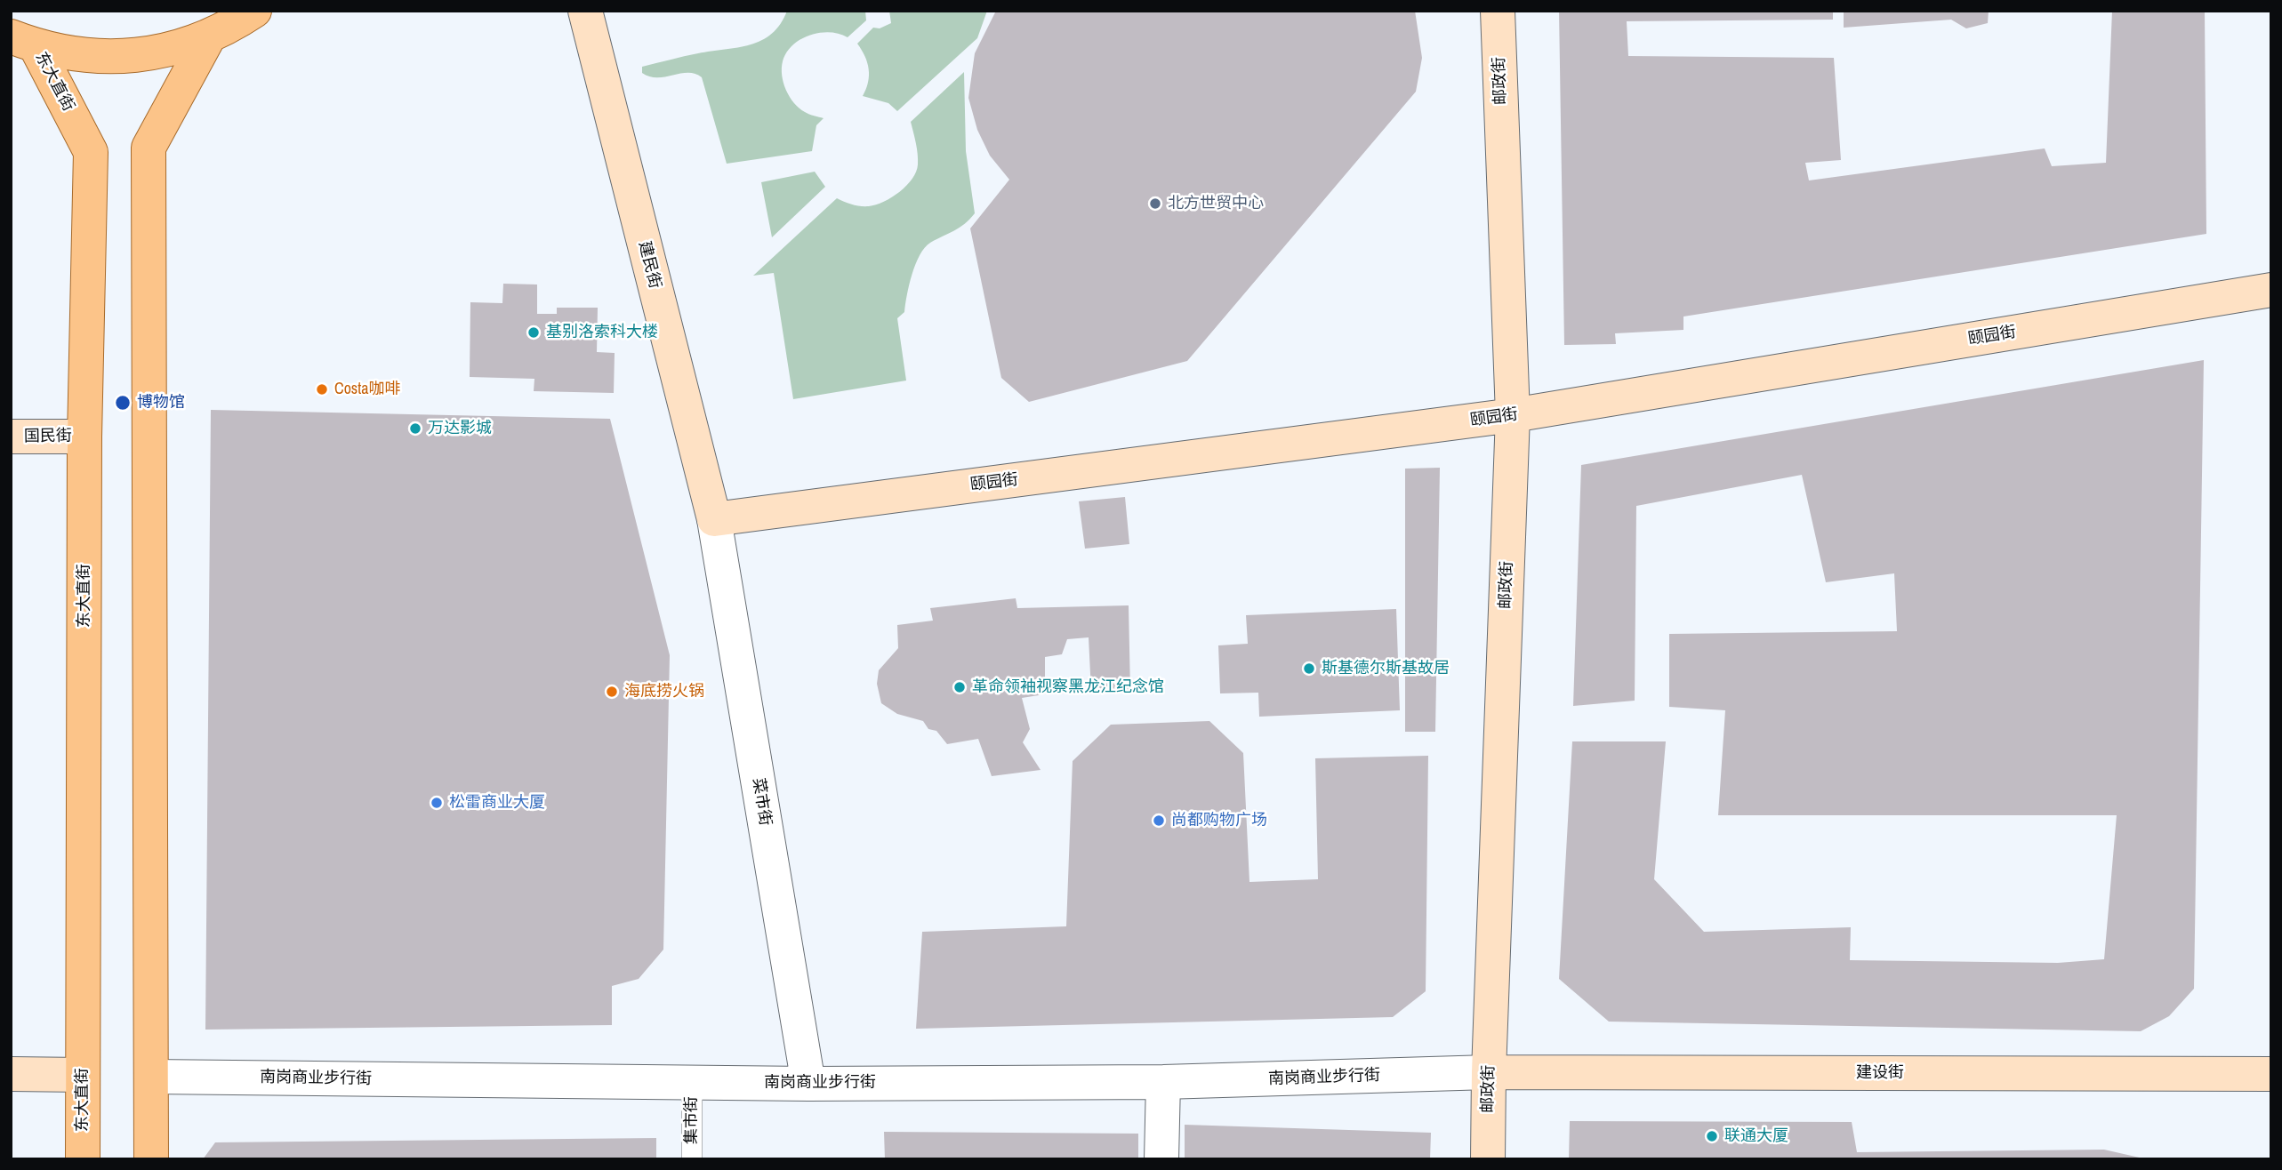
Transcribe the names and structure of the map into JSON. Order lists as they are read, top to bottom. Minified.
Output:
{"streets":{"main road":["东大直街"],"street":["邮政街","建民街","颐园街","国民街","菜市街","建设街","南岗商业步行街"],"lane":["集市街"]},"crossings":[["邮政街","颐园街"],["邮政街","建设街"],["邮政街","南岗商业步行街"],["东大直街","国民街"],["建民街","颐园街"],["建民街","菜市街"],["颐园街","菜市街"],["菜市街","南岗商业步行街"],["建设街","南岗商业步行街"],["南岗商业步行街","集市街"]],"places":["北方世贸中心","基别洛索科大楼","Costa咖啡","博物馆","万达影城","斯基德尔斯基故居","革命领袖视察黑龙江纪念馆","海底捞火锅","松雷商业大厦","尚都购物广场","联通大厦"]}
